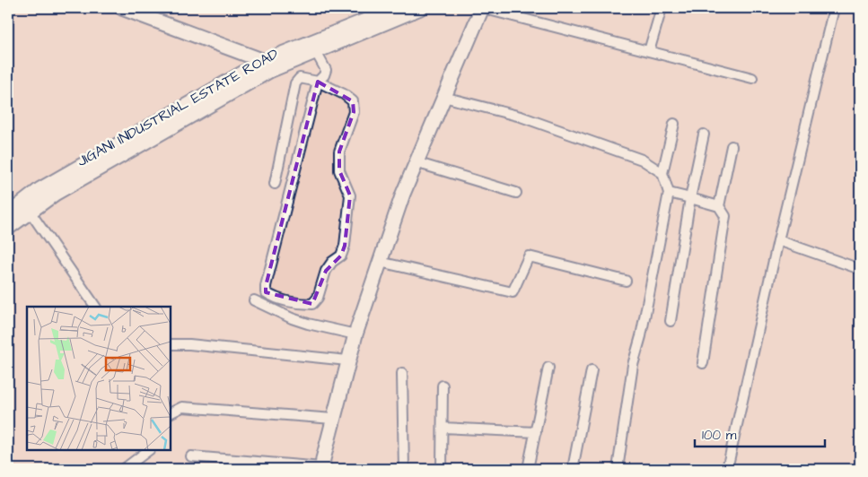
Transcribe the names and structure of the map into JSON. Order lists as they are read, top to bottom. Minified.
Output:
{"streets":{"main road":["JIGANI INDUSTRIAL ESTATE ROAD"]},"scale_bar":"100 m"}
